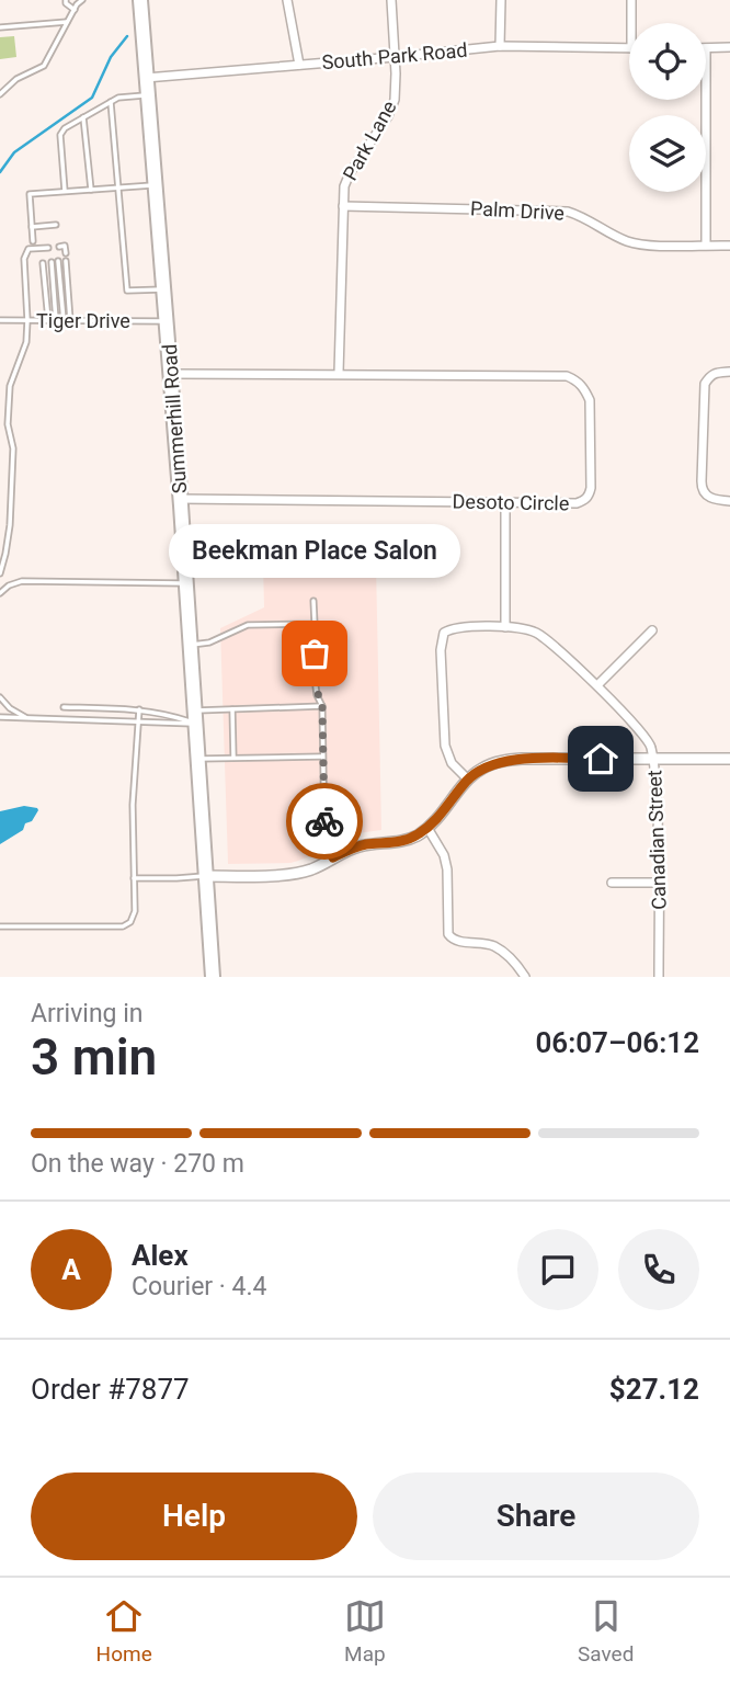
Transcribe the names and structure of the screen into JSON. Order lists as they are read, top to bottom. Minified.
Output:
{"streets":{"main road":["Summerhill Road"],"street":["South Park Road","Park Lane","Palm Drive","Desoto Circle","Canadian Street"],"lane":["Tiger Drive"]},"crossings":[["South Park Road","Park Lane"],["South Park Road","Summerhill Road"],["Park Lane","Palm Drive"],["Park Lane","Desoto Circle"],["Tiger Drive","Summerhill Road"],["Summerhill Road","Desoto Circle"]],"places":["Beekman Place Salon"],"page":{"bubble":"Beekman Place Salon","heading":["3 min","Arriving in","06:07–06:12"],"panel":["Alex","Courier · 4.4","Order #7877","$27.12"],"bar":"On the way · 270 m","round":"A","buttons":["Help","Share"],"tabs":["Home","Map","Saved"]}}
